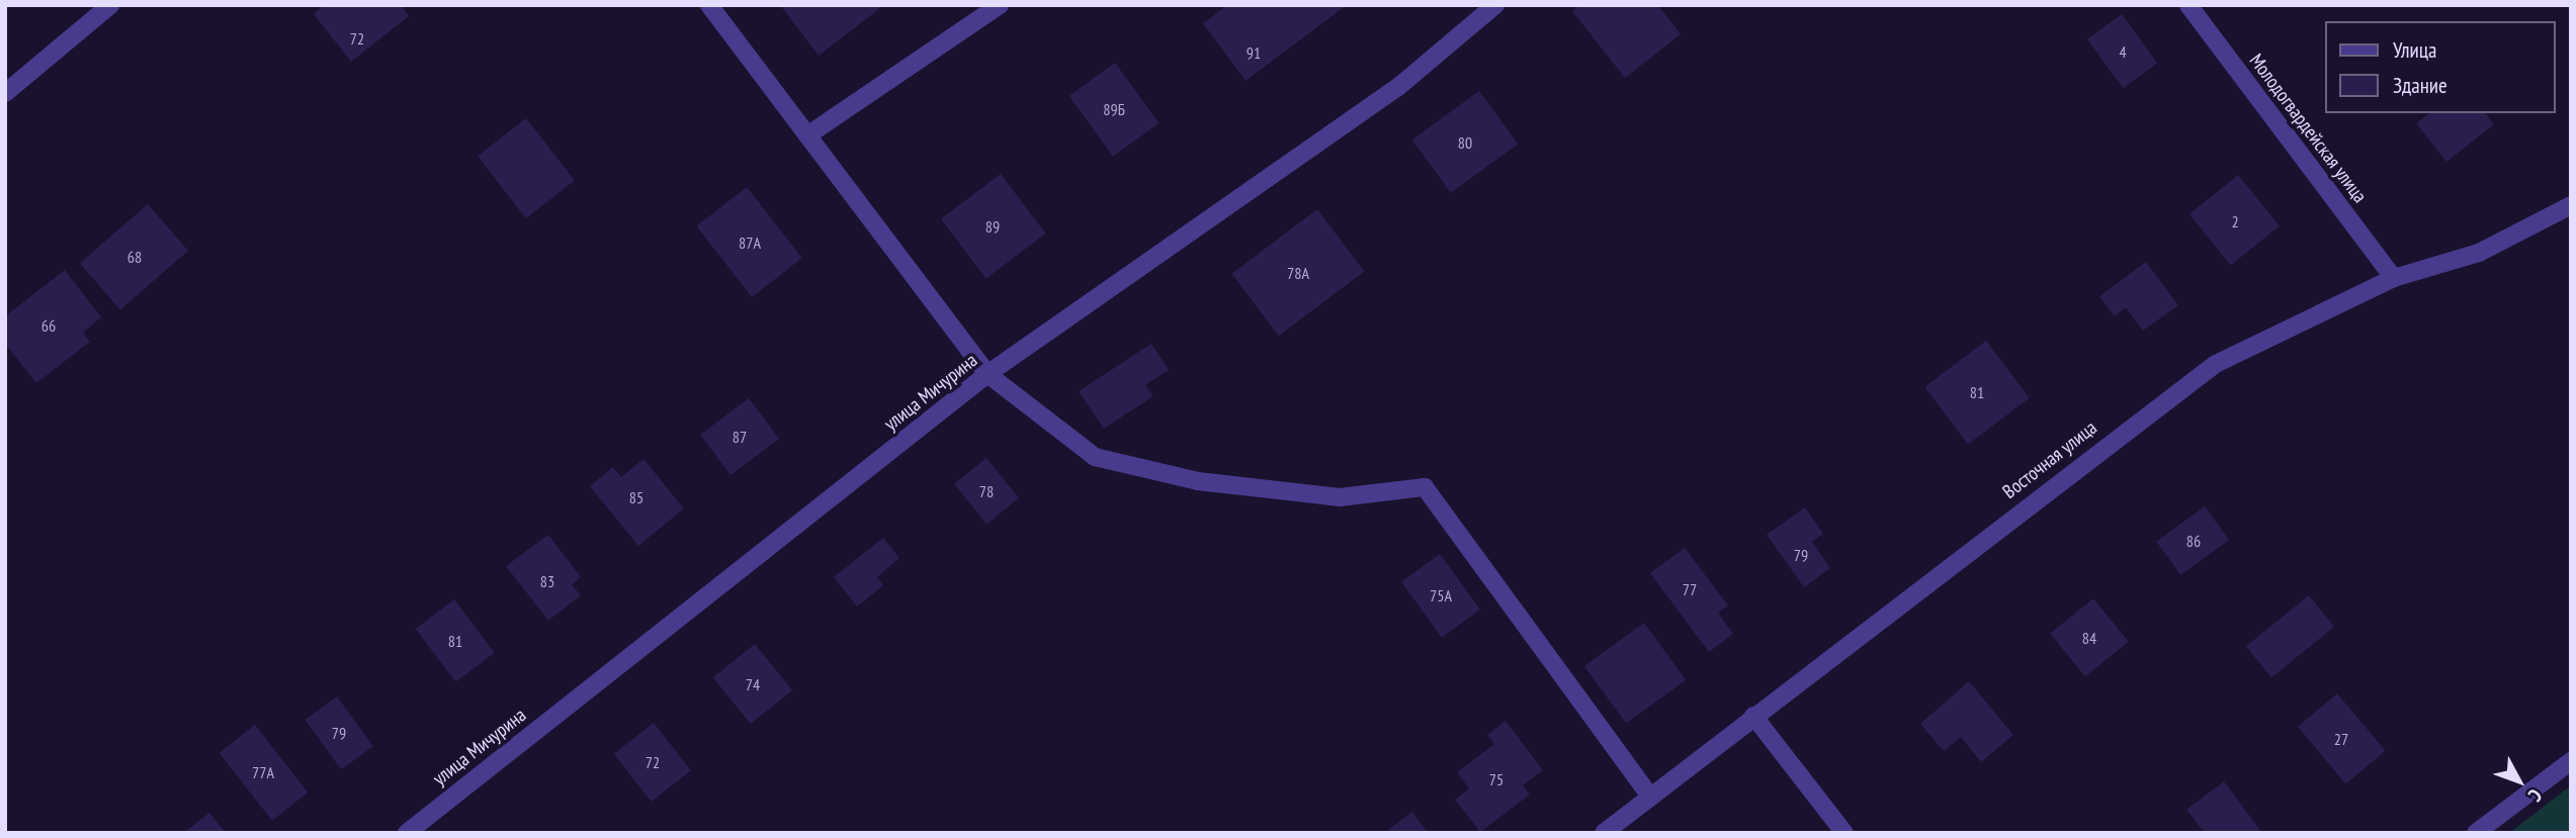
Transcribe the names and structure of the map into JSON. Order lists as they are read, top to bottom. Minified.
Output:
{"streets":{"street":["Молодогвардейская улица","улица Мичурина","Восточная улица"]},"crossings":[["Молодогвардейская улица","Восточная улица"]],"house_numbers":["72","4","91","89Б","80","2","89","87А","68","78А","66","81","87","78","85","86","79","83","77","75А","84","81","74","79","27","72","77А","75"],"legend":["Улица","Здание"],"north":"bottom right"}
